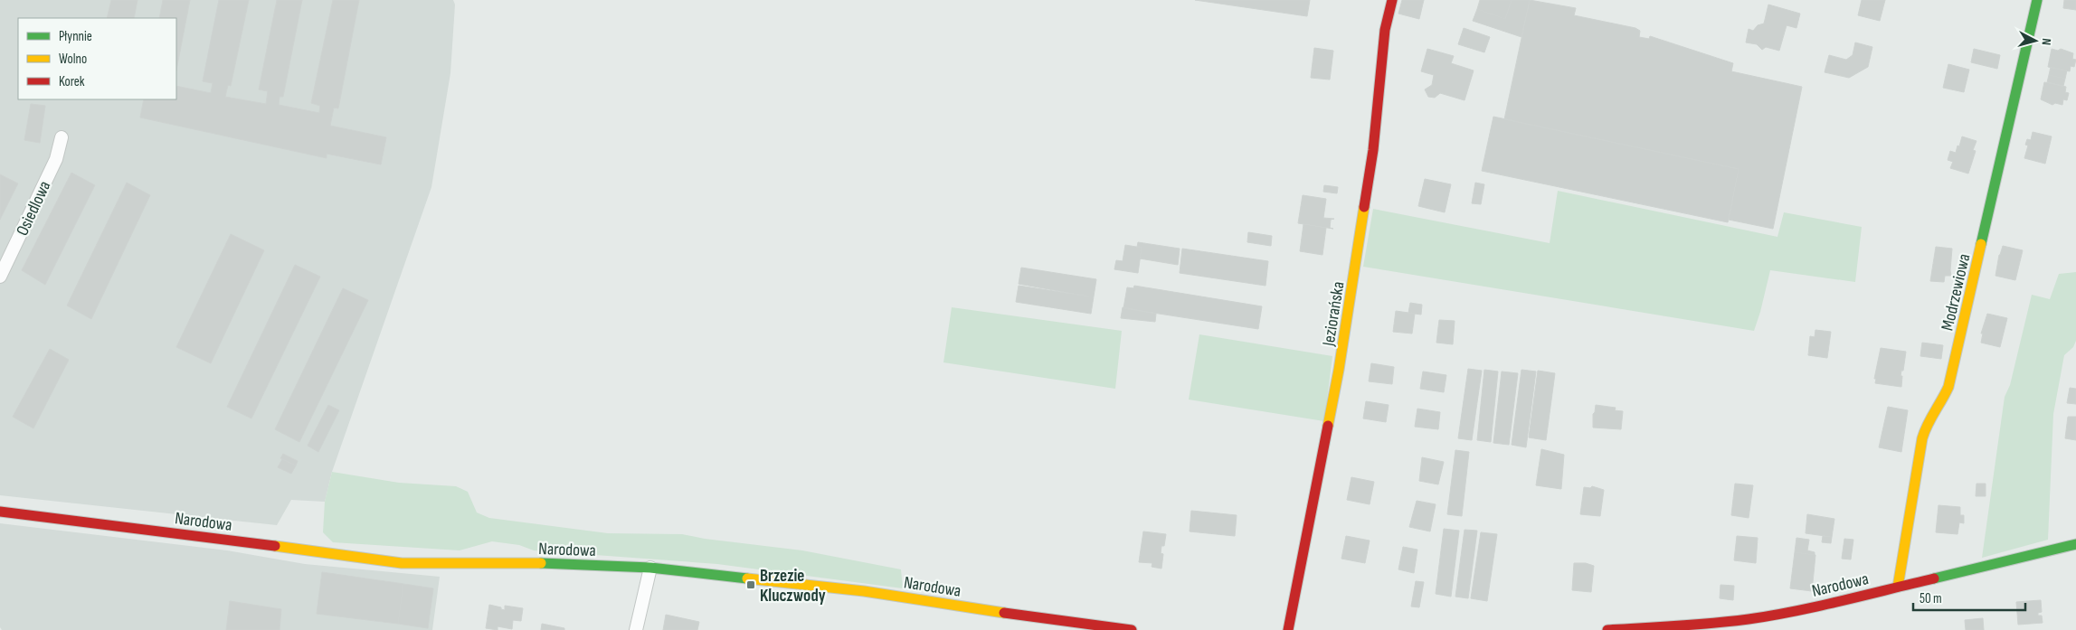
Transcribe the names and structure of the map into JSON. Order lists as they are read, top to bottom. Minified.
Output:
{"streets":{"street":["Osiedlowa","Modrzewiowa","Jeziorańska","Narodowa"]},"crossings":[["Modrzewiowa","Narodowa"]],"places":{"transit":["Brzezie Kluczwody"]},"legend":["Płynnie","Wolno","Korek"],"scale_bar":"50 m","north":"right"}
